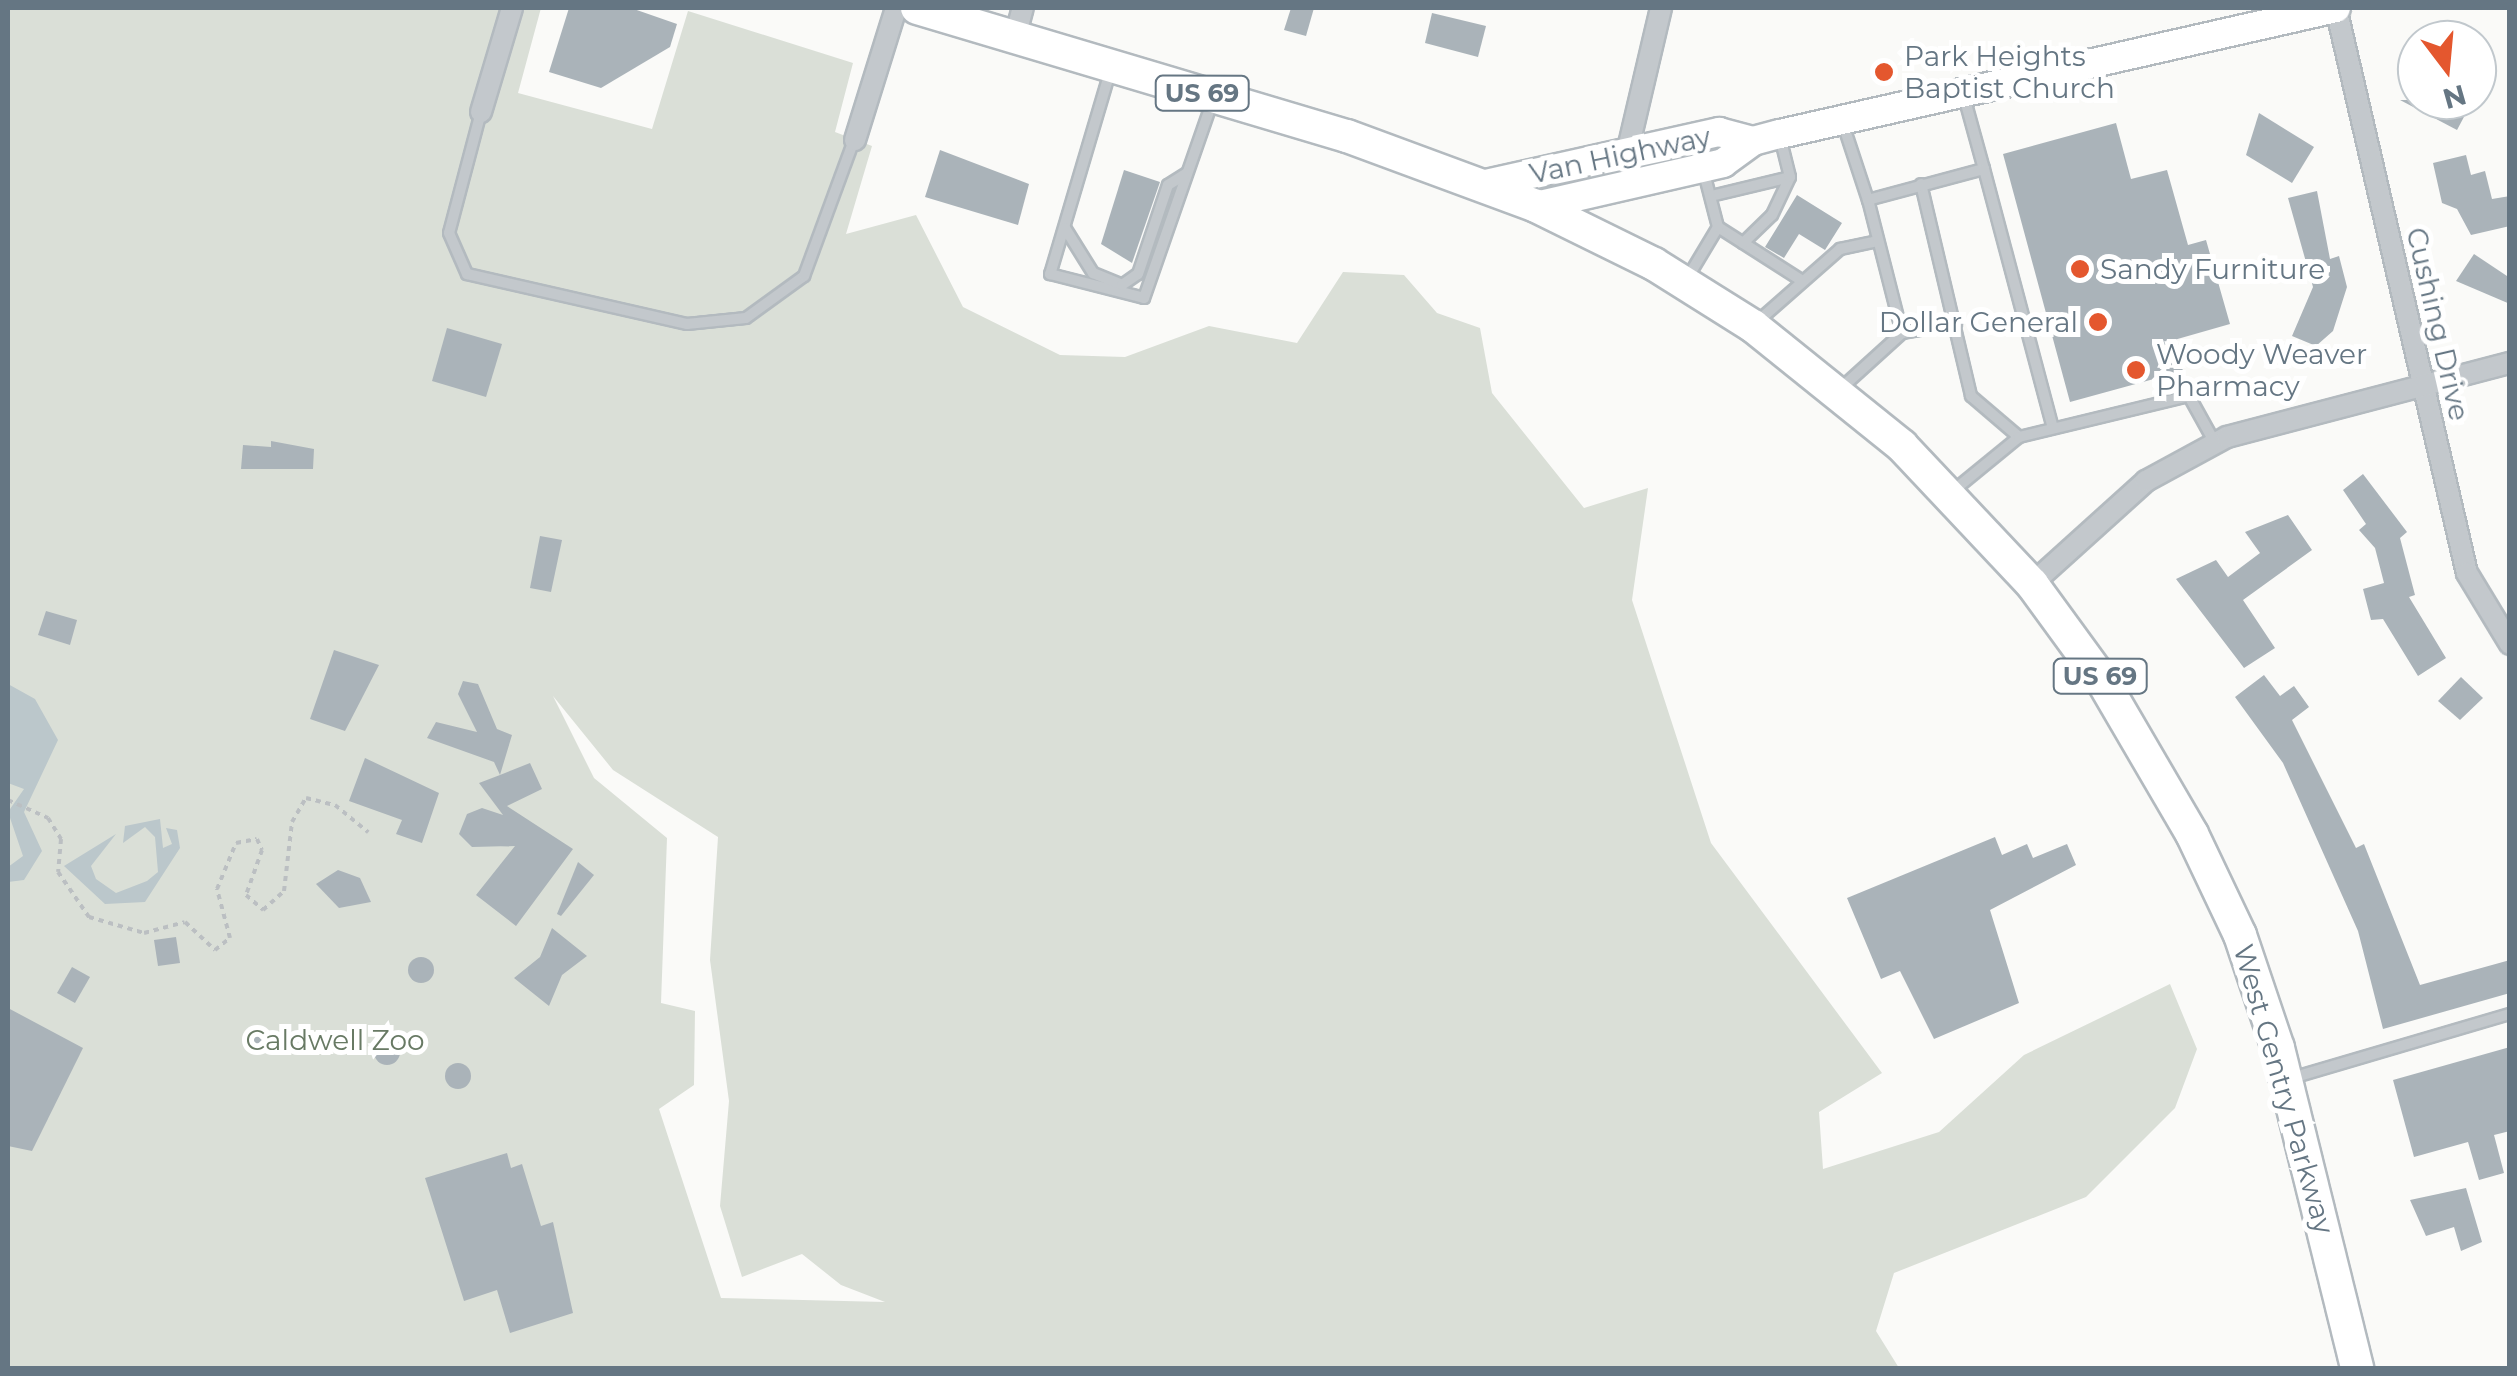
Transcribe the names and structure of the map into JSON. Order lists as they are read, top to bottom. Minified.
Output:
{"streets":{"main road":["US 69","Van Highway","West Gentry Parkway"],"street":["Cushing Drive"]},"crossings":[["Van Highway","Cushing Drive"],["Van Highway","West Gentry Parkway"]],"parks":["Caldwell Zoo"],"places":["Park Heights Baptist Church","Sandy Furniture","Dollar General","Woody Weaver Pharmacy"],"north":"bottom"}
